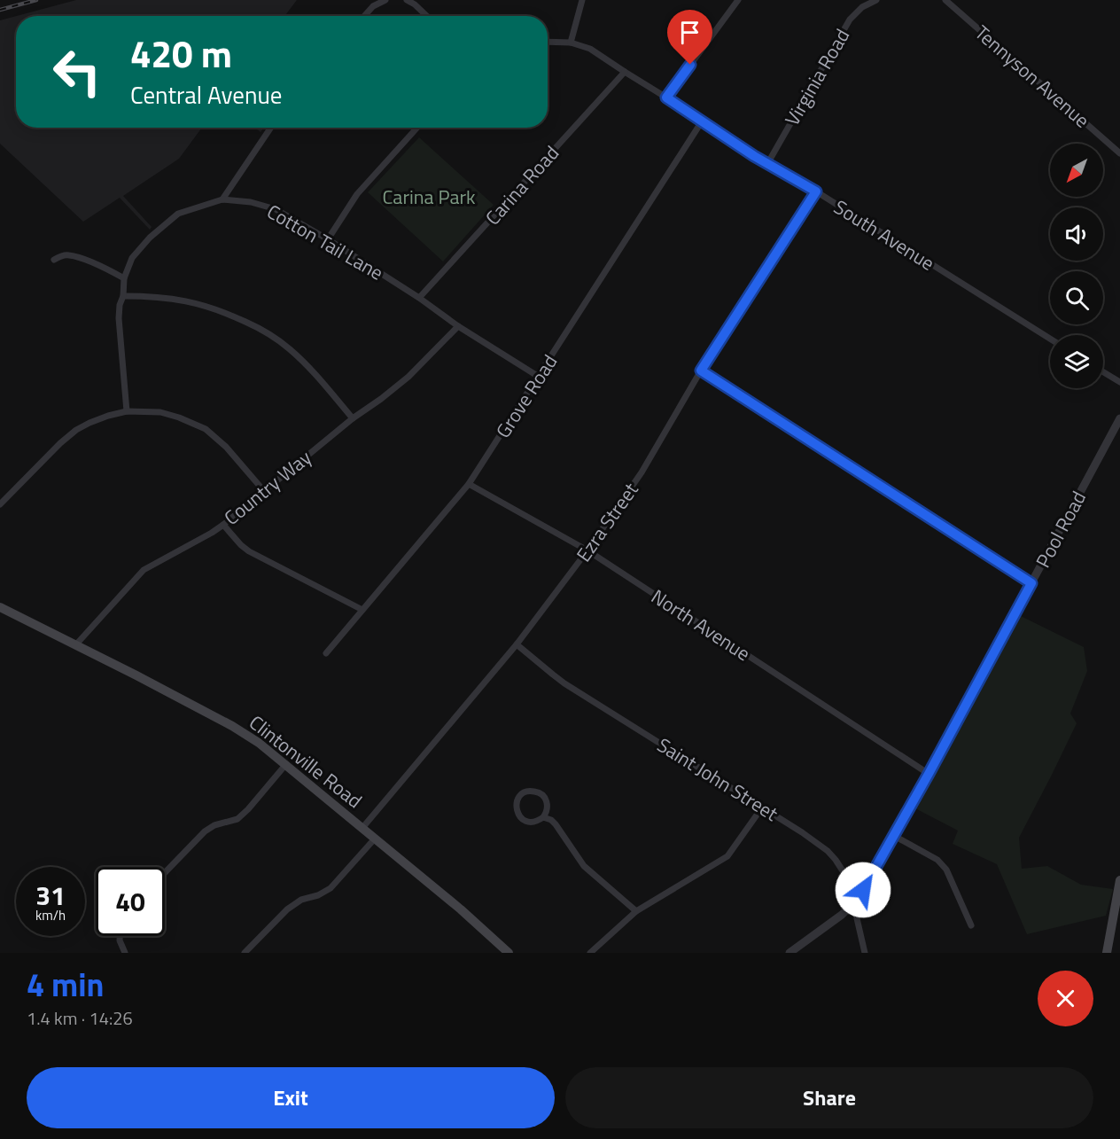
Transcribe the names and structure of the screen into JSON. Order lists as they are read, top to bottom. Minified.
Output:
{"streets":{"main road":["Clintonville Road"],"street":["Tennyson Avenue","Virginia Road","Carina Road","South Avenue","Cotton Tail Lane","Grove Road","Country Way","Ezra Street","Pool Road","North Avenue","Saint John Street"]},"crossings":[["Virginia Road","South Avenue"],["Carina Road","South Avenue"],["Carina Road","Cotton Tail Lane"],["South Avenue","Grove Road"],["South Avenue","Ezra Street"],["Cotton Tail Lane","Grove Road"],["Cotton Tail Lane","Country Way"],["Grove Road","North Avenue"],["Country Way","Clintonville Road"],["Ezra Street","North Avenue"],["Ezra Street","Clintonville Road"],["Ezra Street","Saint John Street"],["Pool Road","North Avenue"],["Pool Road","Saint John Street"]],"parks":["Carina Park"],"north":"bottom left","page":{"turn":["420 m","Central Avenue"],"speed":"31 km/h","limit":"40","heading":["4 min","1.4 km · 14:26"],"buttons":["Exit","Share"]}}
